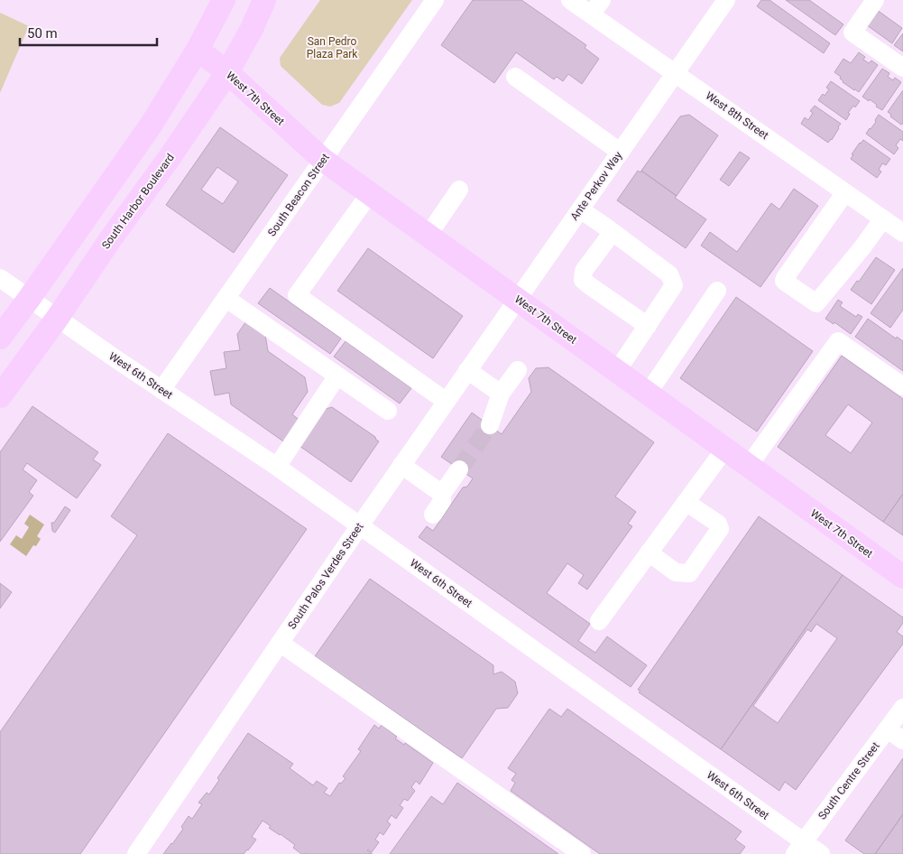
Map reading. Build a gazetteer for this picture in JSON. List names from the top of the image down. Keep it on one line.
{"streets":{"main road":["West 7th Street","South Harbor Boulevard"],"street":["West 8th Street","Ante Perkov Way","South Beacon Street","West 6th Street","South Palos Verdes Street","South Centre Street"]},"crossings":[["West 7th Street","Ante Perkov Way"],["West 7th Street","South Beacon Street"],["West 7th Street","South Harbor Boulevard"],["West 7th Street","South Palos Verdes Street"],["West 8th Street","Ante Perkov Way"],["Ante Perkov Way","South Palos Verdes Street"],["South Beacon Street","West 6th Street"],["South Harbor Boulevard","West 6th Street"],["West 6th Street","South Palos Verdes Street"],["West 6th Street","South Centre Street"]],"parks":["San Pedro Plaza Park"],"scale_bar":"50 m"}
